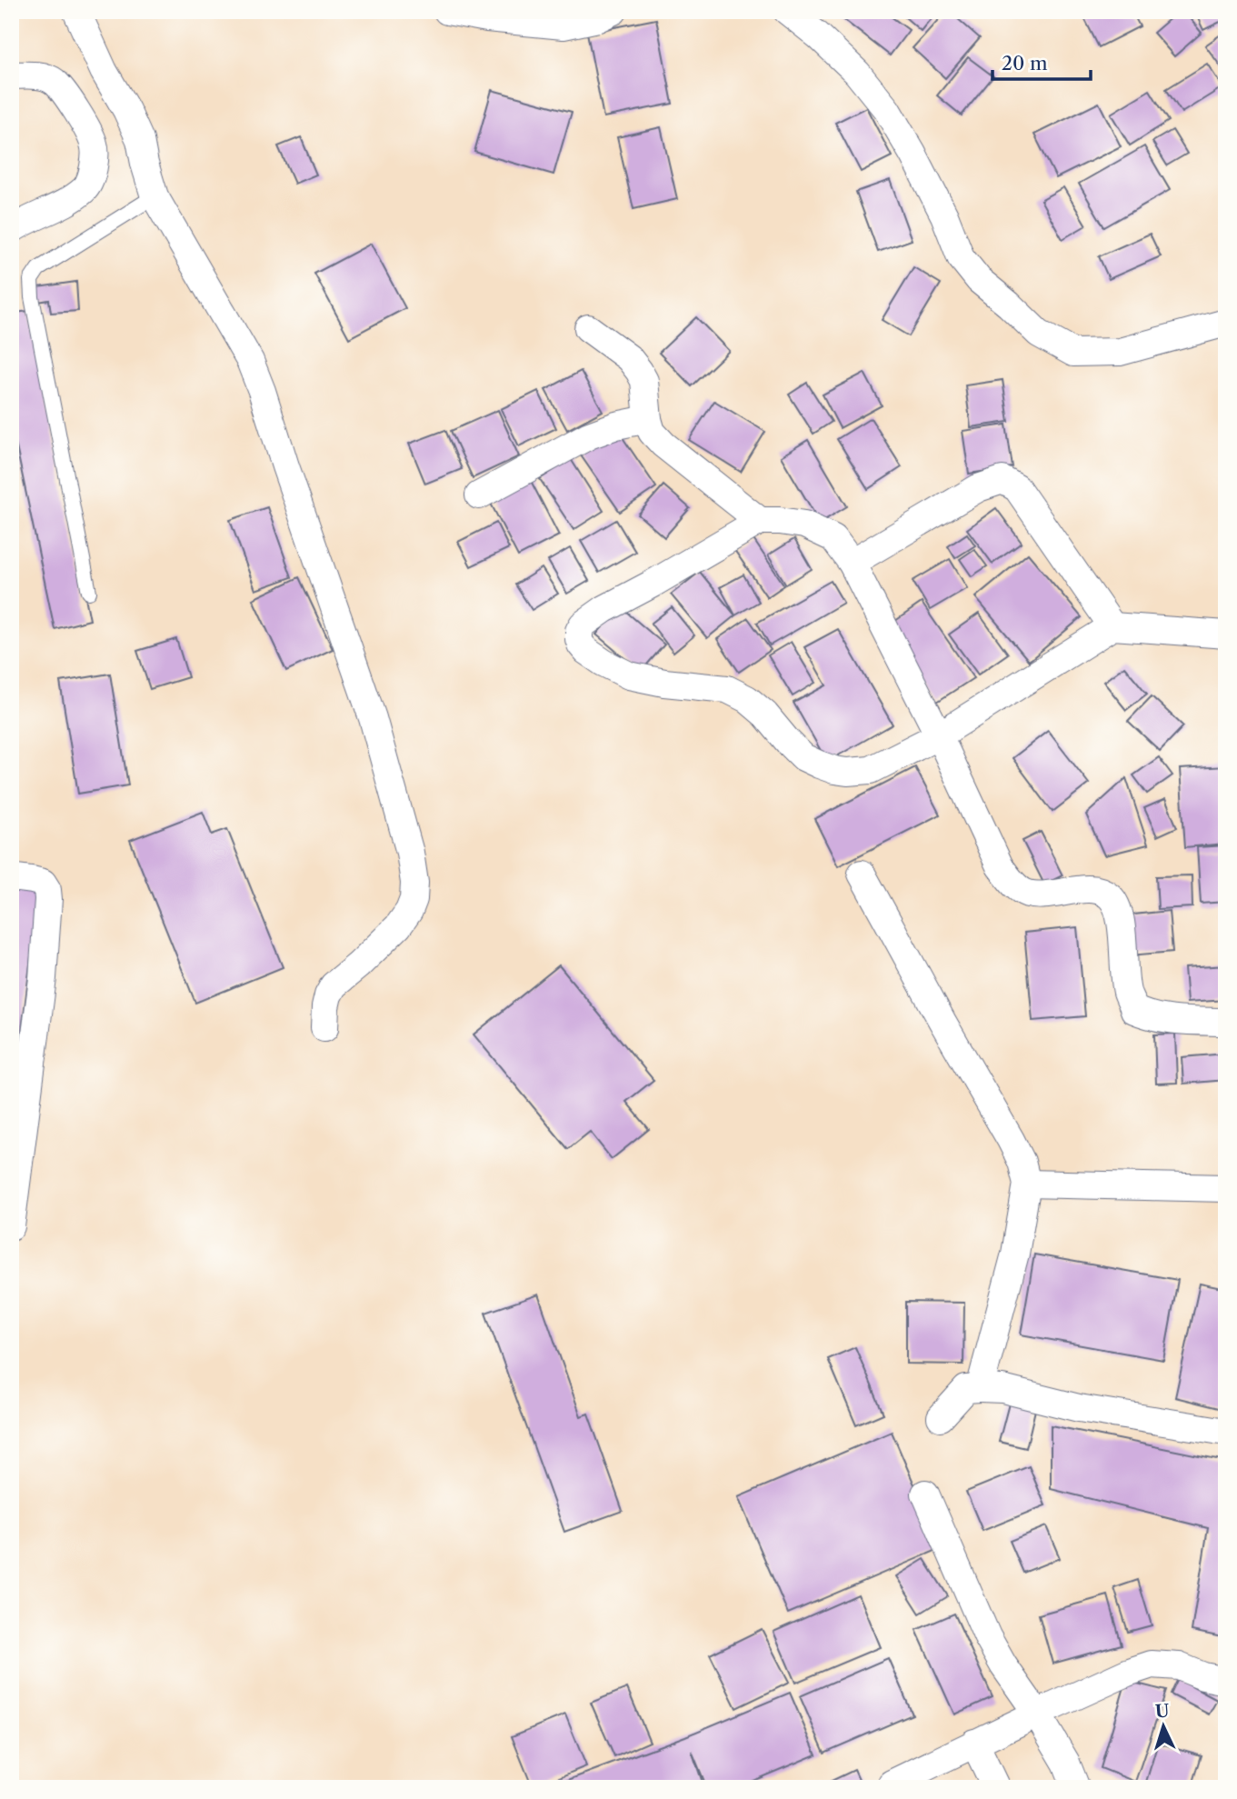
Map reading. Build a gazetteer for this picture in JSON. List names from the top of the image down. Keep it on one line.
{"scale_bar":"20 m","north":"top"}
